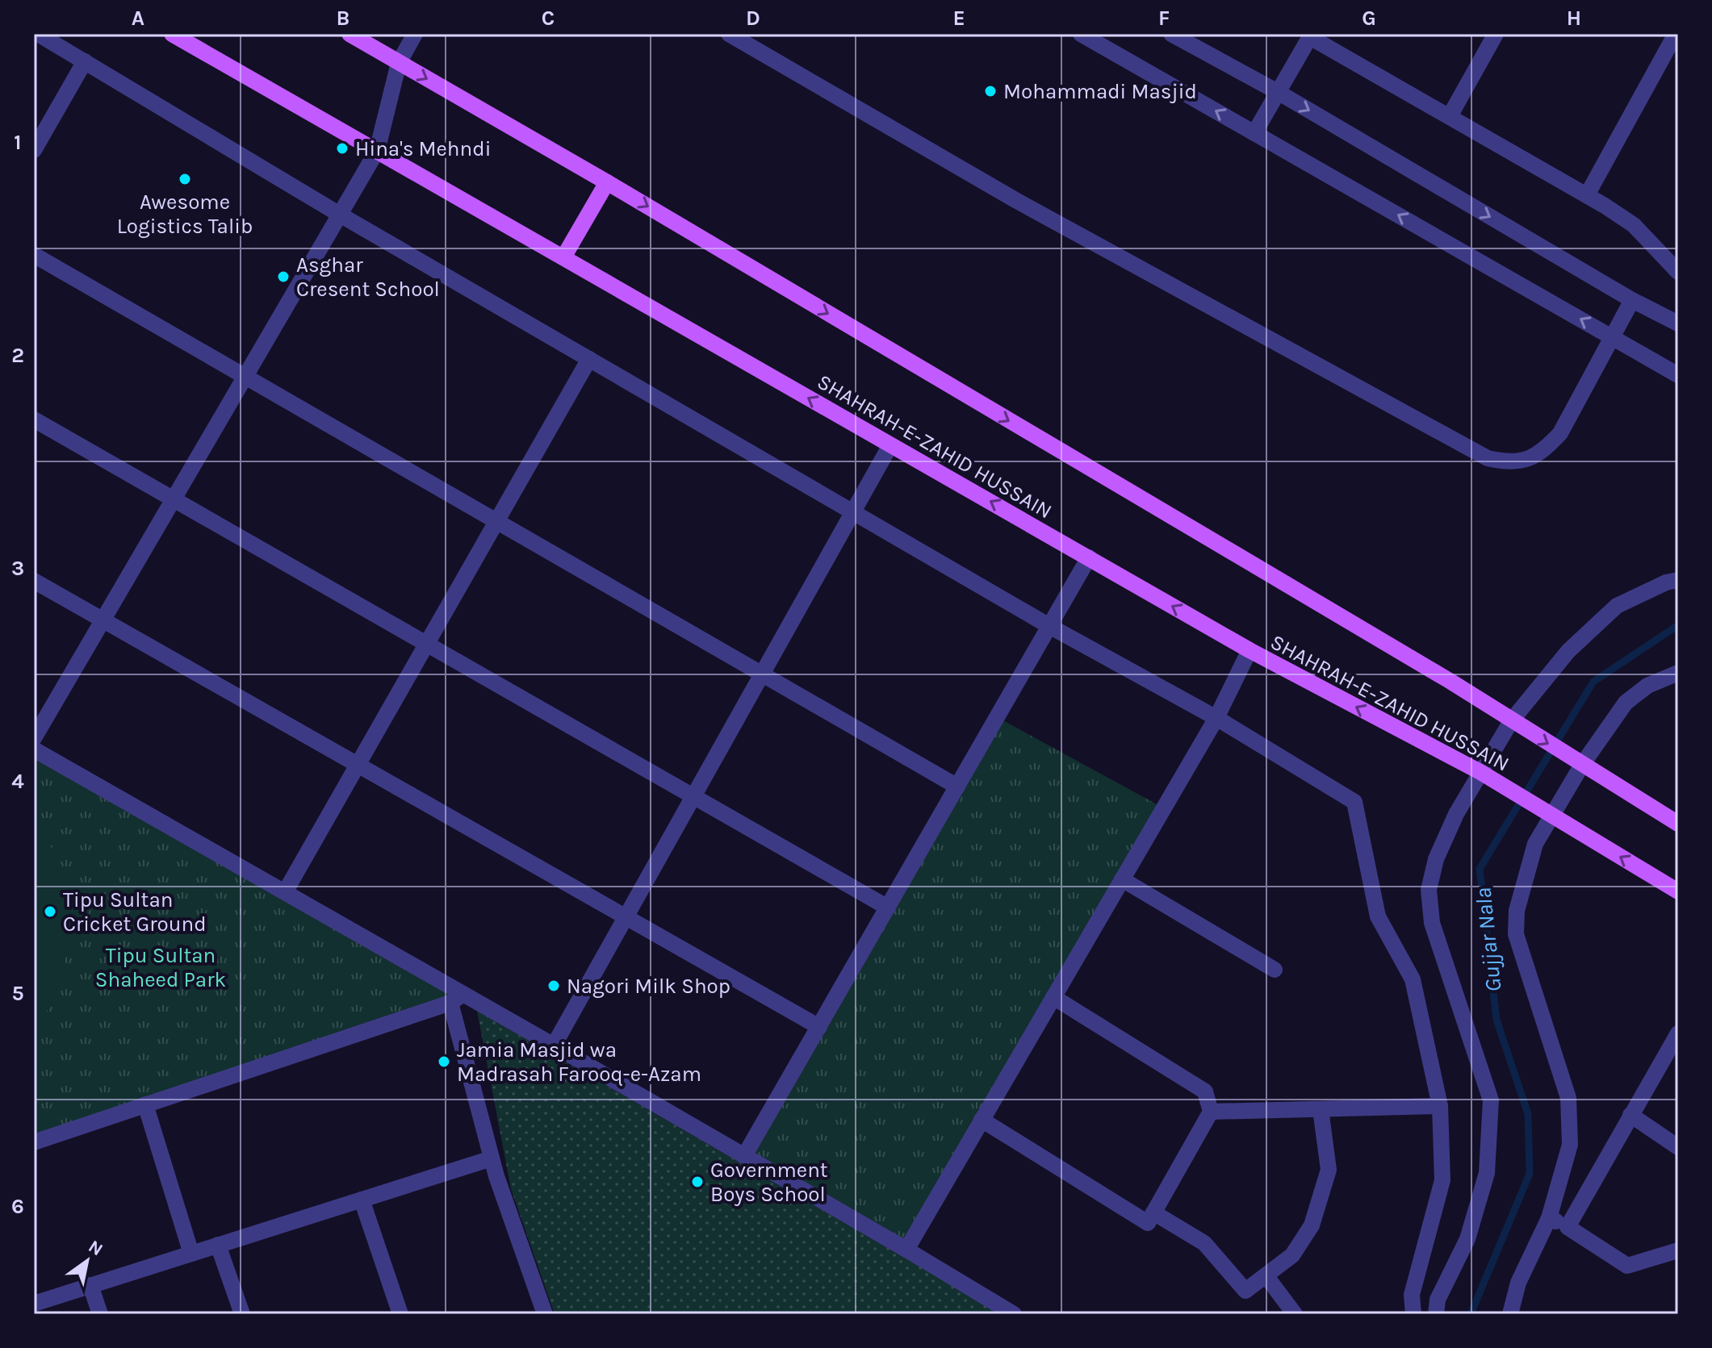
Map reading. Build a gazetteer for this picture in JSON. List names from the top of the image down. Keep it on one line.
{"streets":{"main road":["SHAHRAH-E-ZAHID HUSSAIN"]},"water":["Gujjar Nala"],"parks":["Tipu Sultan Shaheed Park"],"places":["Mohammadi Masjid","Hina's Mehndi","Awesome Logistics Talib","Asghar Cresent School","Tipu Sultan Cricket Ground","Nagori Milk Shop","Jamia Masjid wa Madrasah Farooq-e-Azam","Government Boys School"],"north":"top right","grid":{"columns":["A","B","C","D","E","F","G","H"],"rows":["1","2","3","4","5","6"]}}
